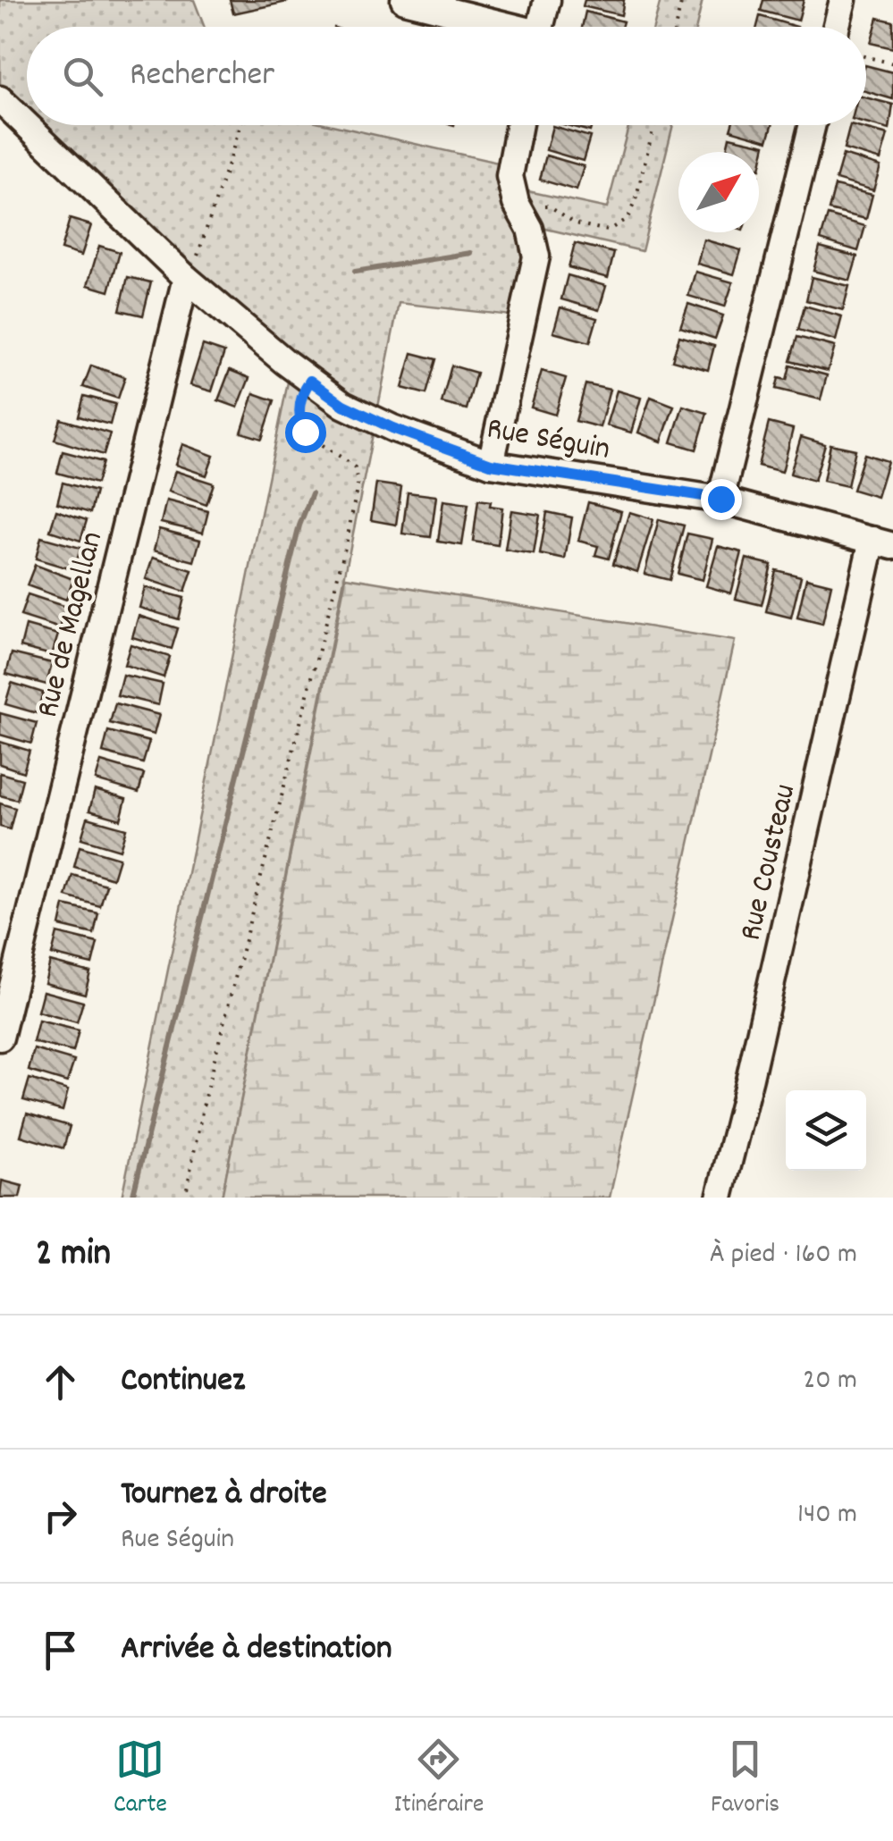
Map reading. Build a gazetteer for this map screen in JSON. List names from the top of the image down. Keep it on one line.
{"streets":{"street":["Rue Séguin","Rue de Magellan","Rue Cousteau"]},"crossings":[["Rue Séguin","Rue de Magellan"],["Rue Séguin","Rue Cousteau"]],"north":"top right","page":{"search":"Rechercher","heading":["2 min","À pied · 160 m"],"list":[["Continuez","20 m"],["Tournez à droite","Rue Séguin","140 m"],"Arrivée à destination"],"nav":["Carte","Itinéraire","Favoris"]}}
